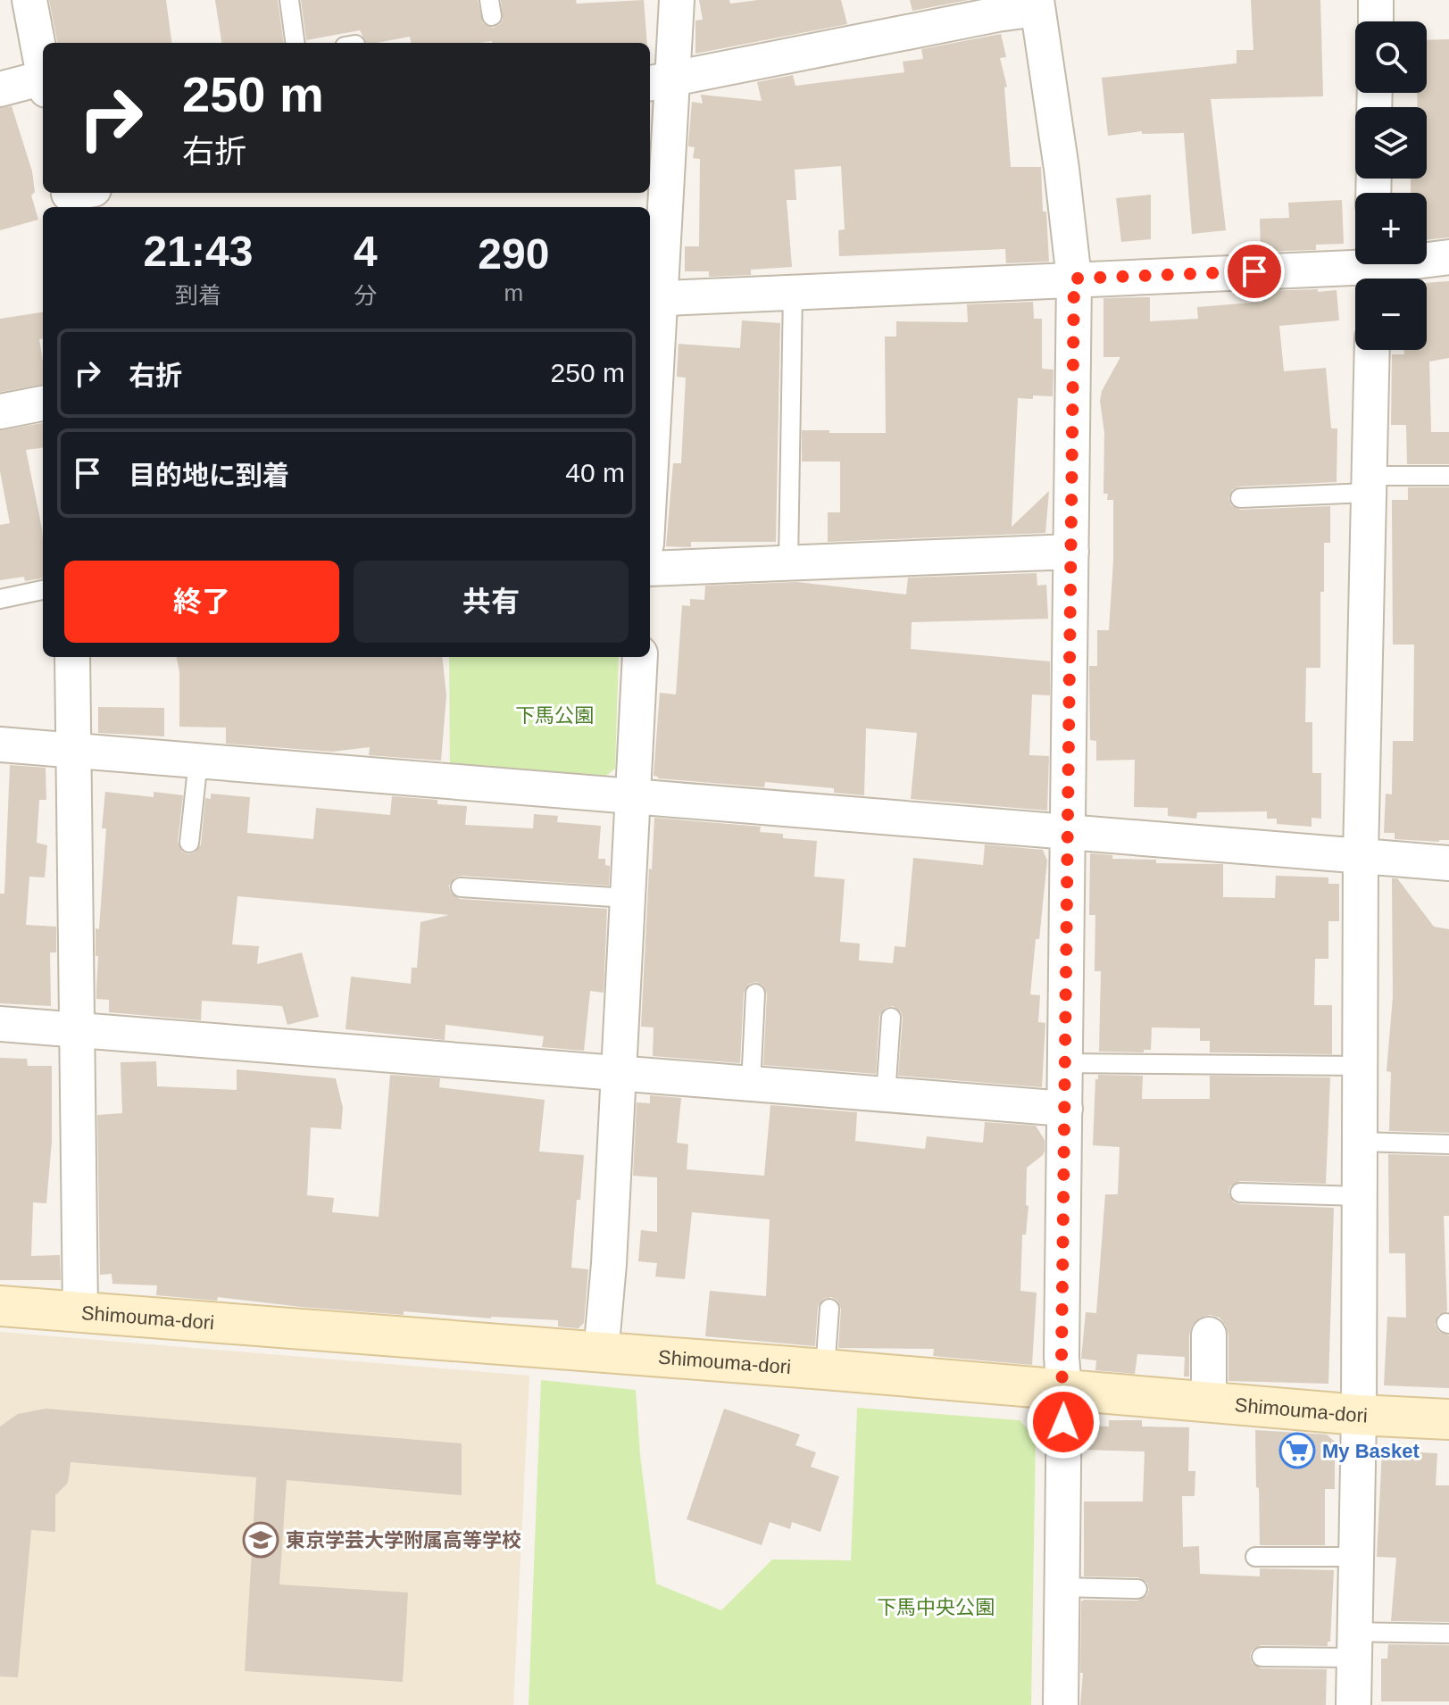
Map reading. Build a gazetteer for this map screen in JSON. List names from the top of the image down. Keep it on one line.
{"streets":{"street":["Shimouma-dori"]},"parks":["下馬公園","下馬中央公園"],"places":{"supermarket":["My Basket"],"school or university":["東京学芸大学附属高等学校"]},"page":{"map_buttons":["+","−"],"turn":["250 m","右折"],"eta":["21:43","到着","4","分","290","m"],"list":[{"name":"右折","value":"250 m"},{"name":"目的地に到着","value":"40 m"}],"buttons":["終了","共有"]}}
